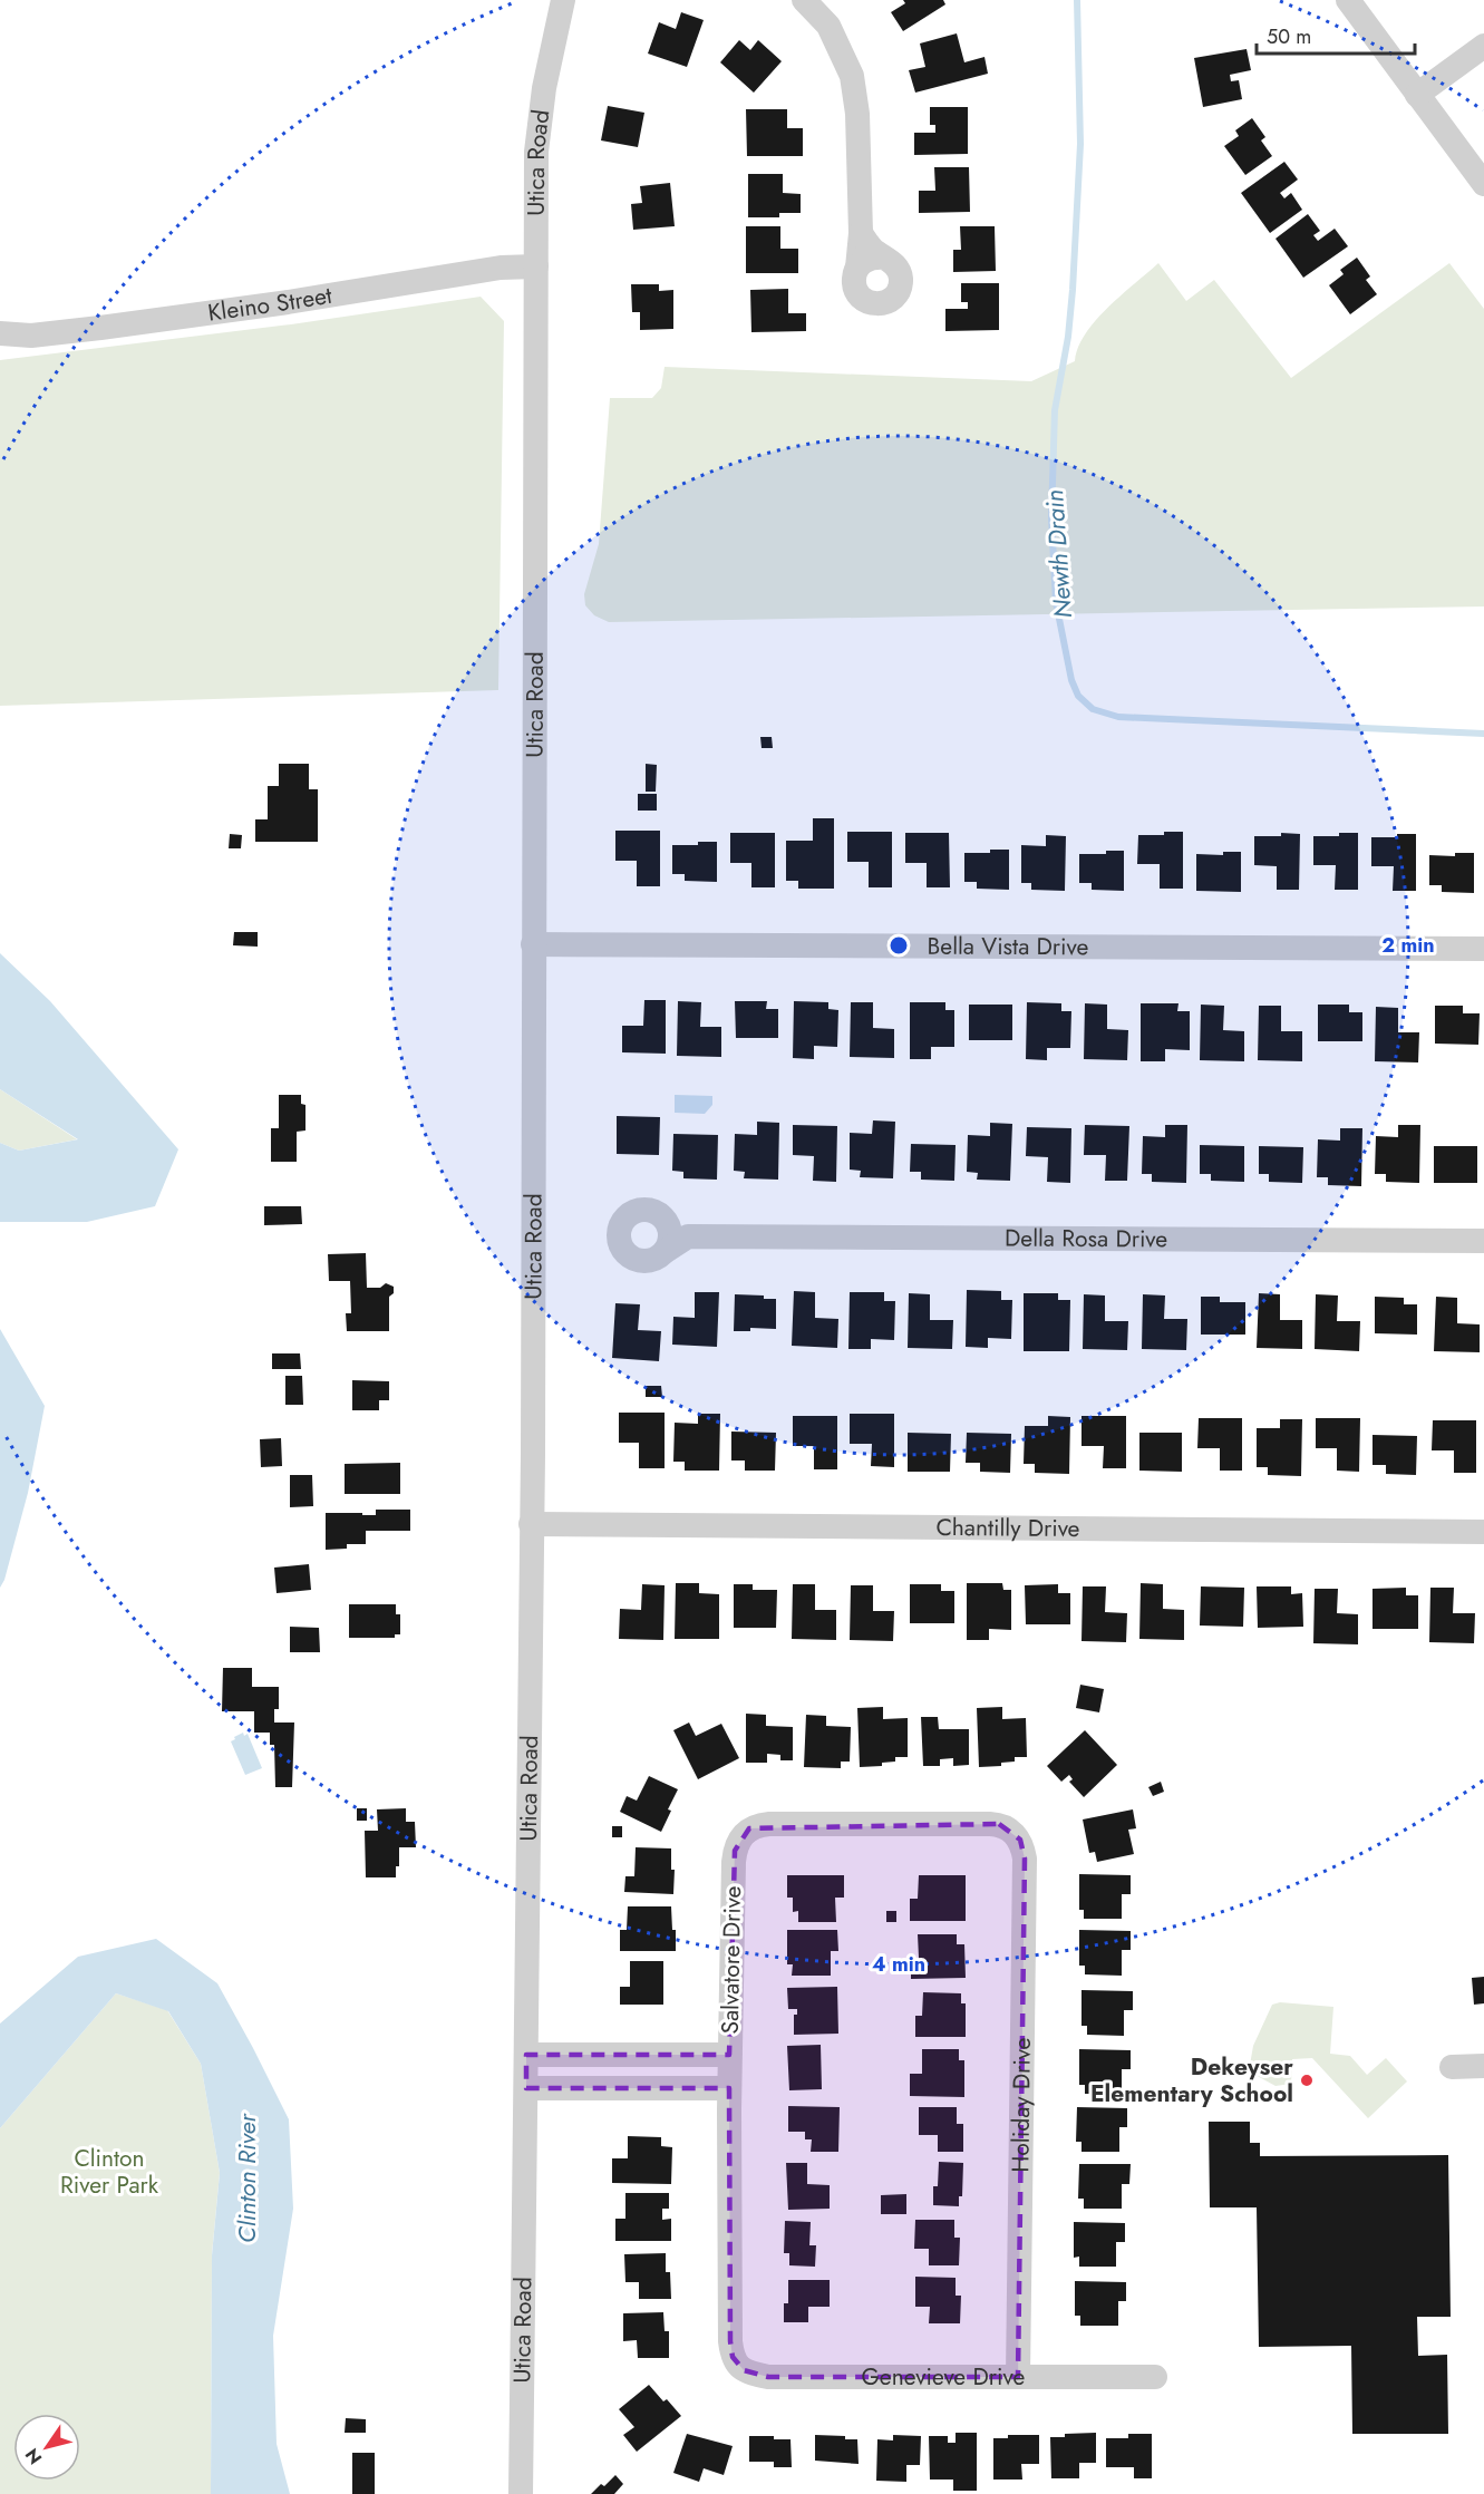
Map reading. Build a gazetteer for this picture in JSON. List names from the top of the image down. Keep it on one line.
{"streets":{"street":["Utica Road","Kleino Street","Bella Vista Drive","Della Rosa Drive","Chantilly Drive","Salvatore Drive","Holiday Drive","Genevieve Drive"]},"crossings":[["Utica Road","Kleino Street"],["Utica Road","Bella Vista Drive"],["Utica Road","Chantilly Drive"],["Salvatore Drive","Holiday Drive"],["Salvatore Drive","Genevieve Drive"],["Holiday Drive","Genevieve Drive"]],"water":["Newth Drain","Clinton River"],"parks":["Clinton River Park"],"places":["Dekeyser Elementary School"],"scale_bar":"50 m","north":"bottom left","rings":["2 min","4 min"]}
